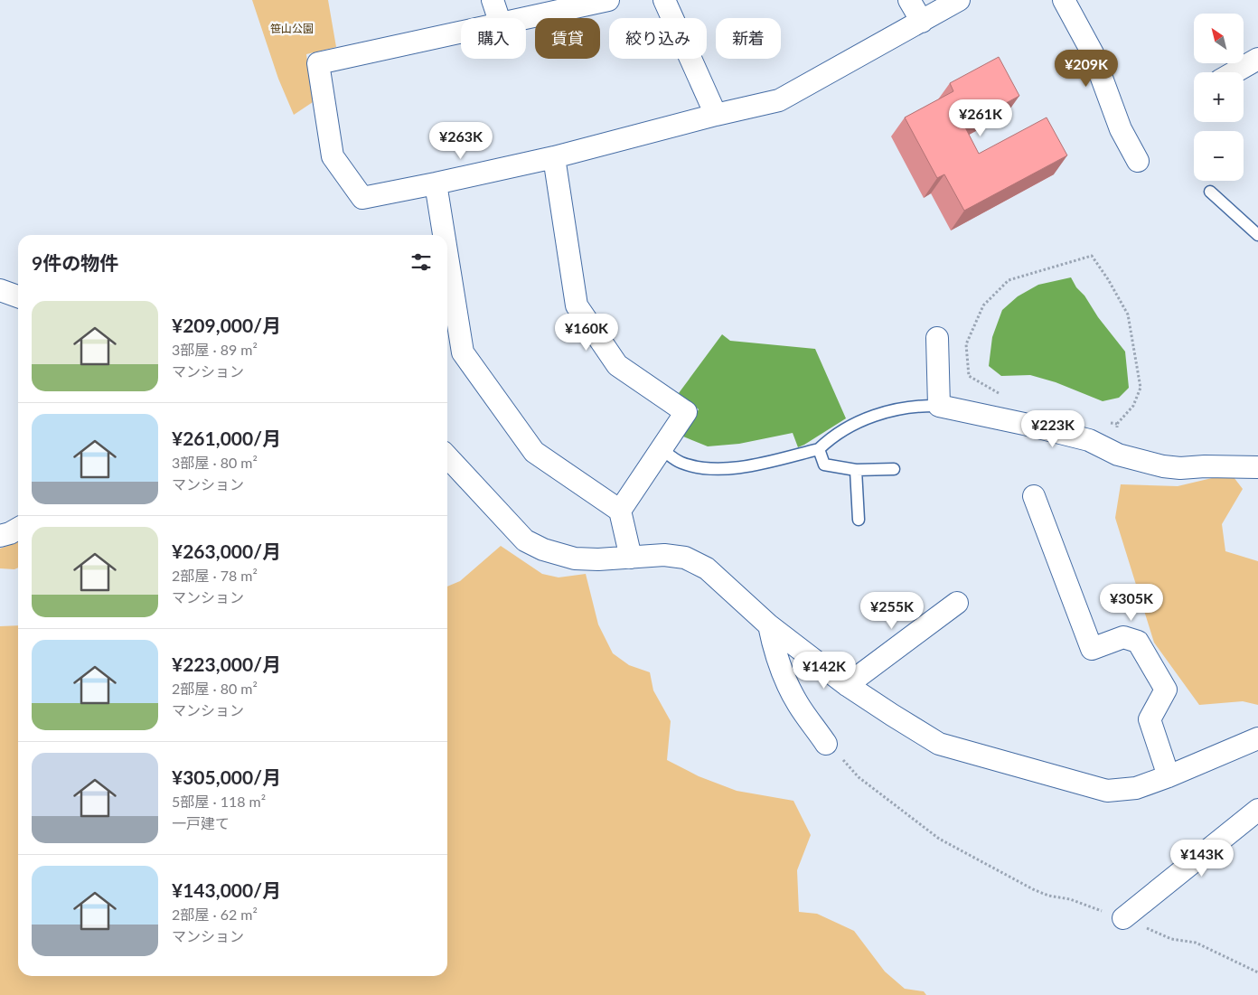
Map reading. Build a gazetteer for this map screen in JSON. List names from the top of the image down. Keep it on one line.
{"parks":["笹山公園"],"north":"top left","page":{"map_buttons":["+","−"],"chip":["購入","賃貸","絞り込み","新着"],"price":["¥209K","¥261K","¥263K","¥160K","¥223K","¥305K","¥255K","¥142K","¥143K"],"heading":"9件の物件","list":[{"name":"¥209,000/月","note":"3部屋 · 89 m² · マンション"},{"name":"¥261,000/月","note":"3部屋 · 80 m² · マンション"},{"name":"¥263,000/月","note":"2部屋 · 78 m² · マンション"},{"name":"¥223,000/月","note":"2部屋 · 80 m² · マンション"},{"name":"¥305,000/月","note":"5部屋 · 118 m² · 一戸建て"},{"name":"¥143,000/月","note":"2部屋 · 62 m² · マンション"}]}}
